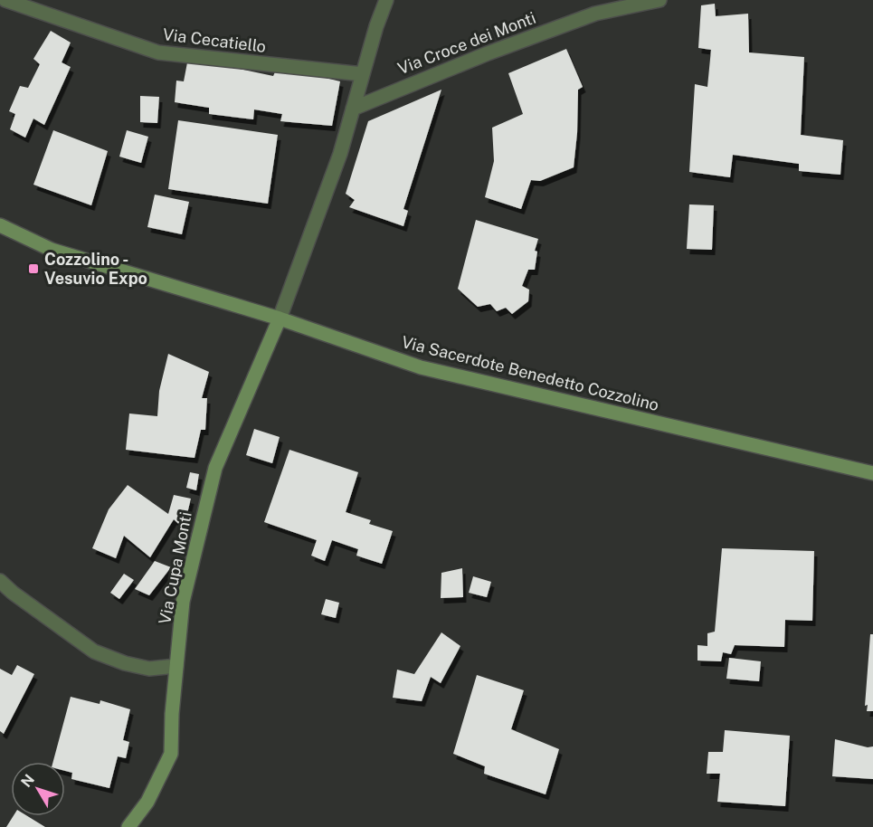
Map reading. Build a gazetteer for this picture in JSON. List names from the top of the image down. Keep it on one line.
{"streets":{"main road":["Via Sacerdote Benedetto Cozzolino","Via Cupa Monti"],"street":["Via Cecatiello","Via Croce dei Monti"]},"crossings":[["Via Sacerdote Benedetto Cozzolino","Via Cupa Monti"]],"places":{"transit":["Cozzolino - Vesuvio Expo"]},"north":"top left"}
